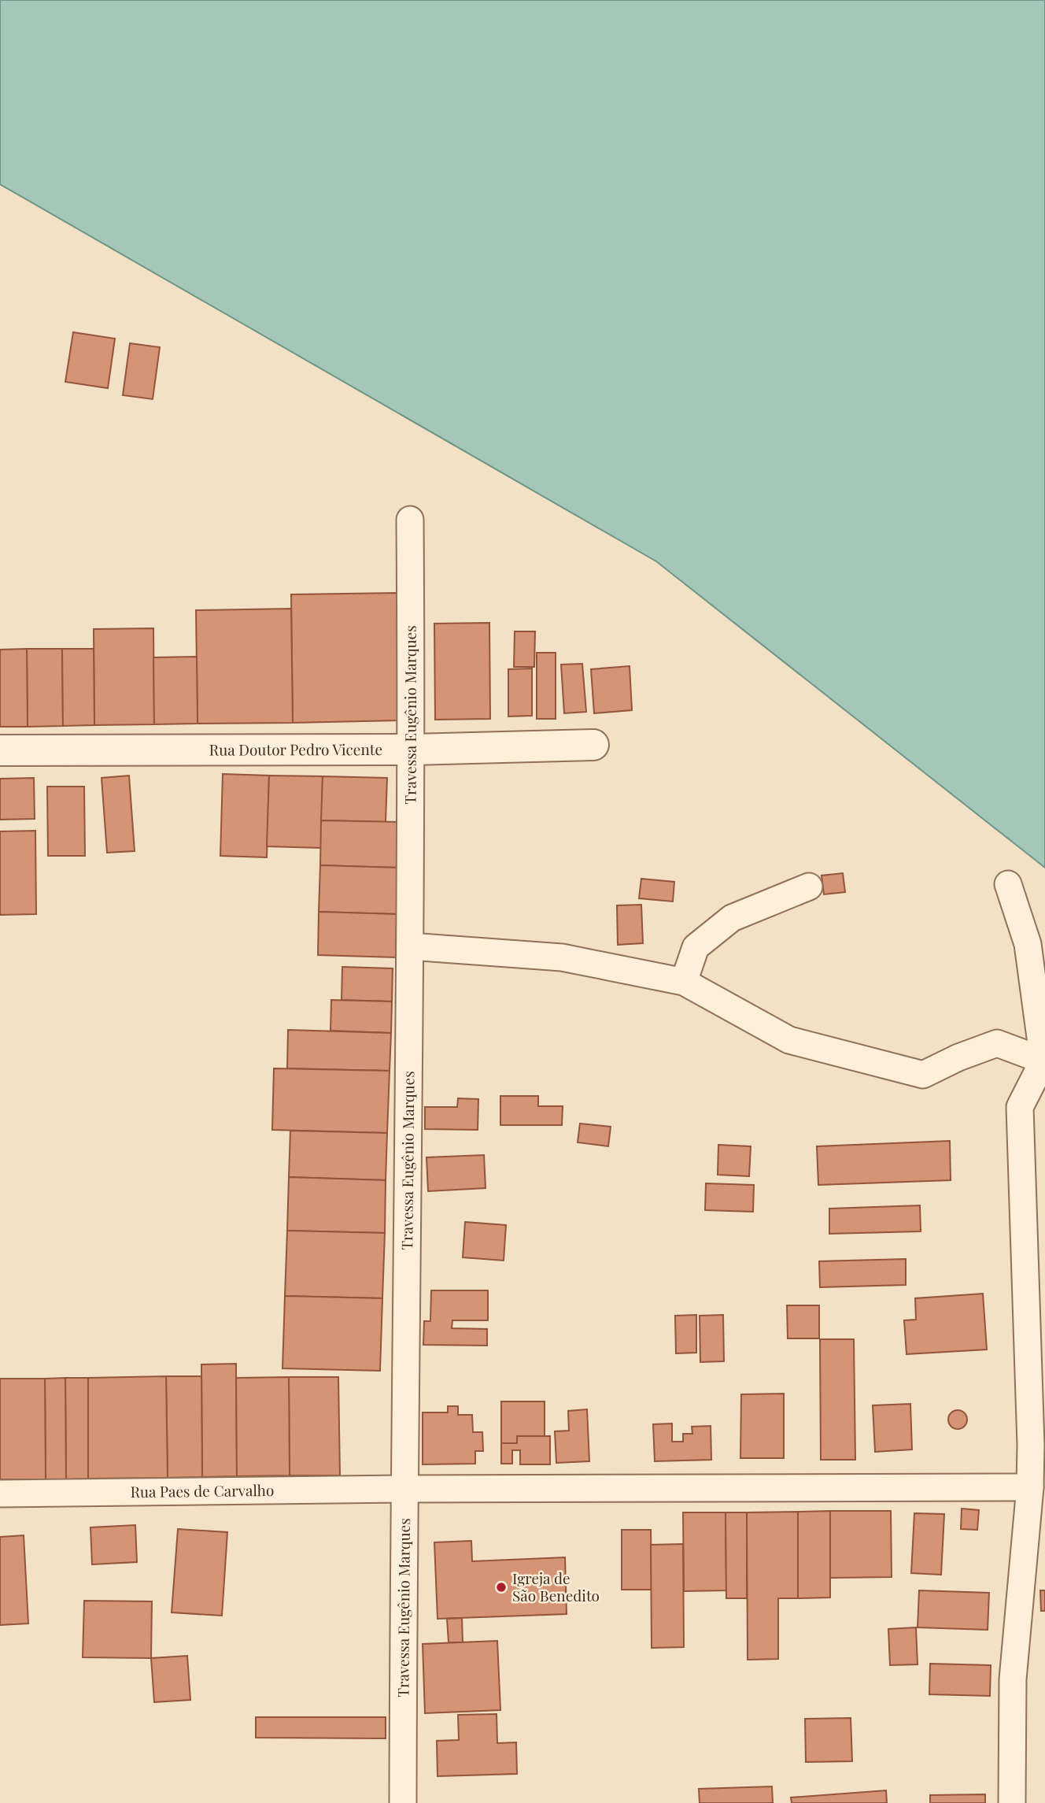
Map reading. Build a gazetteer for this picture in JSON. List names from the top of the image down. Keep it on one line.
{"streets":{"street":["Travessa Eugênio Marques","Rua Doutor Pedro Vicente","Rua Paes de Carvalho"]},"crossings":[["Travessa Eugênio Marques","Rua Doutor Pedro Vicente"],["Travessa Eugênio Marques","Rua Paes de Carvalho"]],"places":["Igreja de São Benedito"]}
